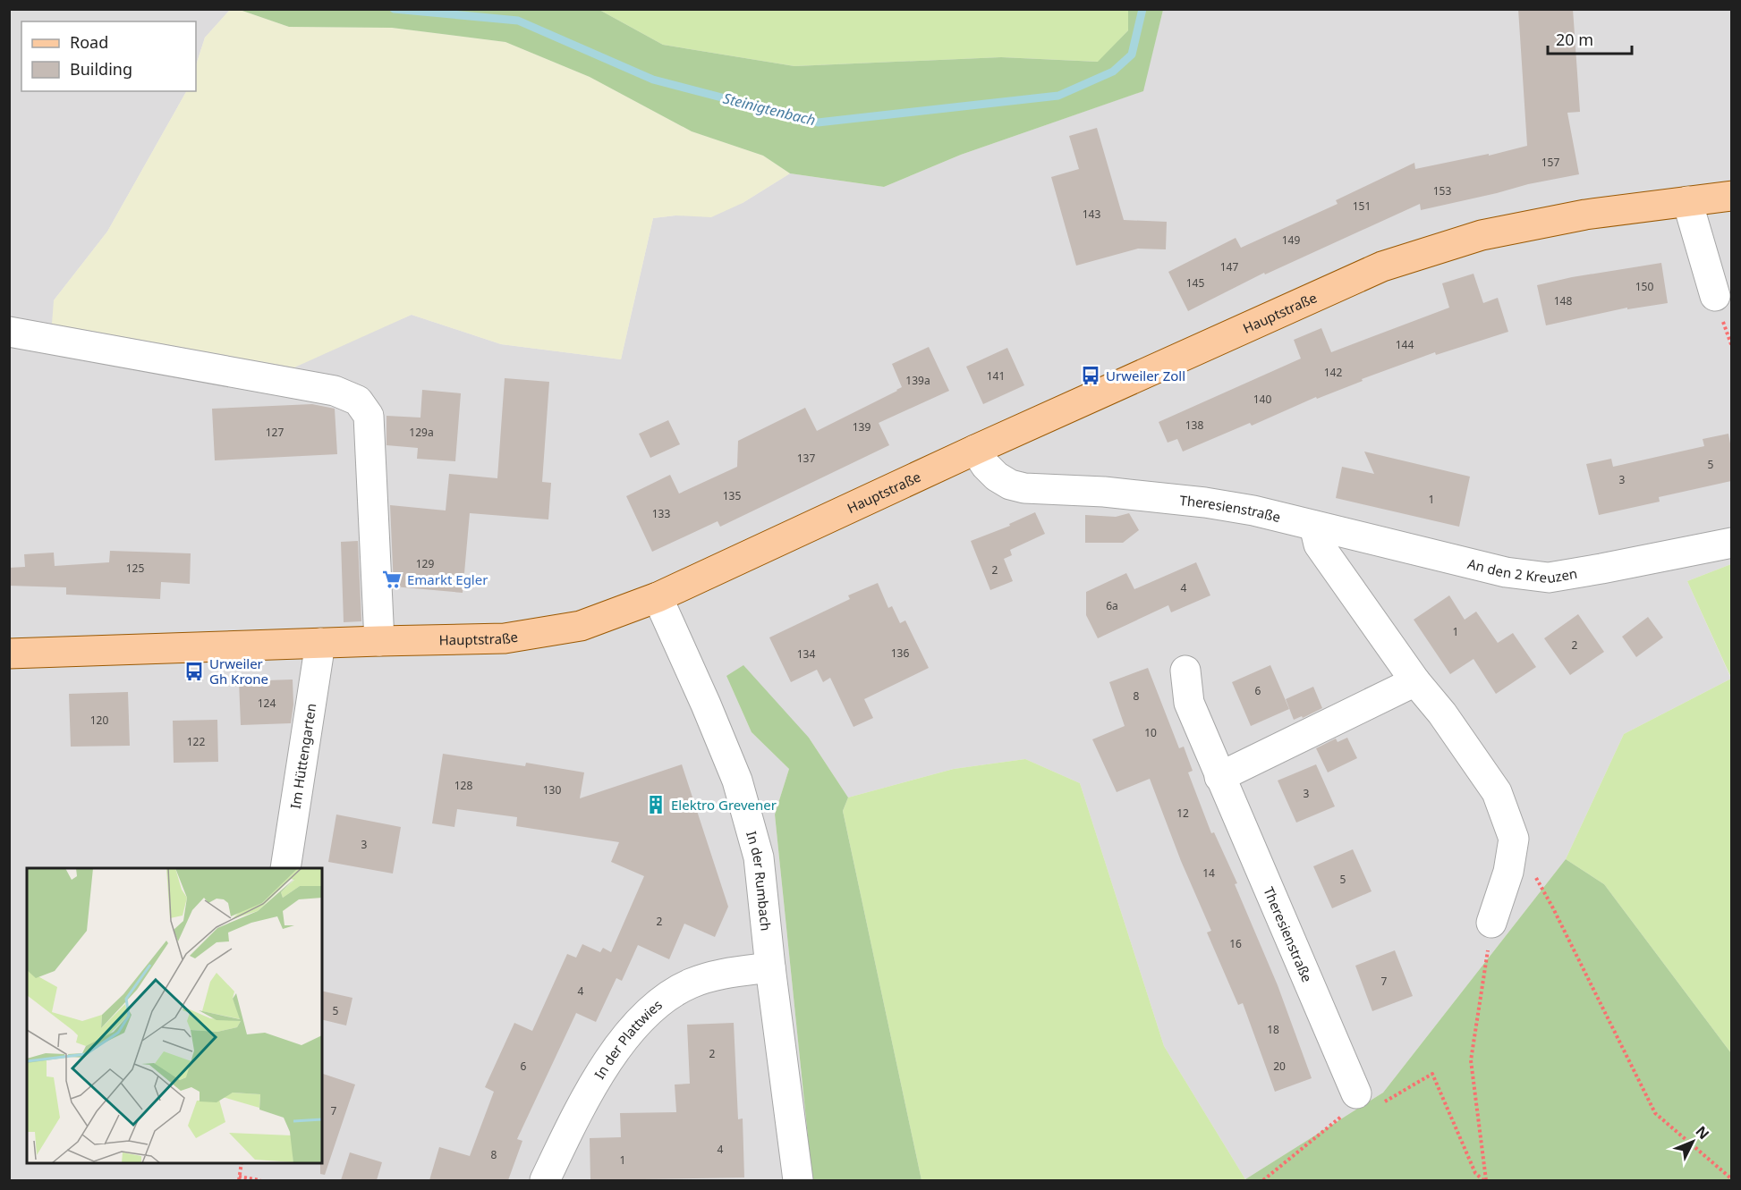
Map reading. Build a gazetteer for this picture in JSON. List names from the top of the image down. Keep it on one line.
{"streets":{"main road":["Hauptstraße"],"street":["Theresienstraße","An den 2 Kreuzen","Im Hüttengarten","In der Rumbach","In der Plattwies"]},"crossings":[["Hauptstraße","Theresienstraße"],["Hauptstraße","Im Hüttengarten"],["Hauptstraße","In der Rumbach"],["Theresienstraße","An den 2 Kreuzen"],["In der Rumbach","In der Plattwies"]],"water":["Steinigtenbach"],"places":{"bus stop":["Urweiler Zoll","Urweiler Gh Krone"],"supermarket":["Emarkt Egler"],"building":["Elektro Grevener"]},"house_numbers":["157","153","151","143","149","147","145","150","148","144","142","141","139a","140","138","139","127","129a","137","5","3","135","1","133","129","125","2","4","6a","1","2","136","134","6","8","124","120","10","122","128","130","3","12","3","14","5","2","16","7","4","5","18","2","6","20","7","4","8","1"],"legend":["Road","Building"],"scale_bar":"20 m","north":"top right"}
